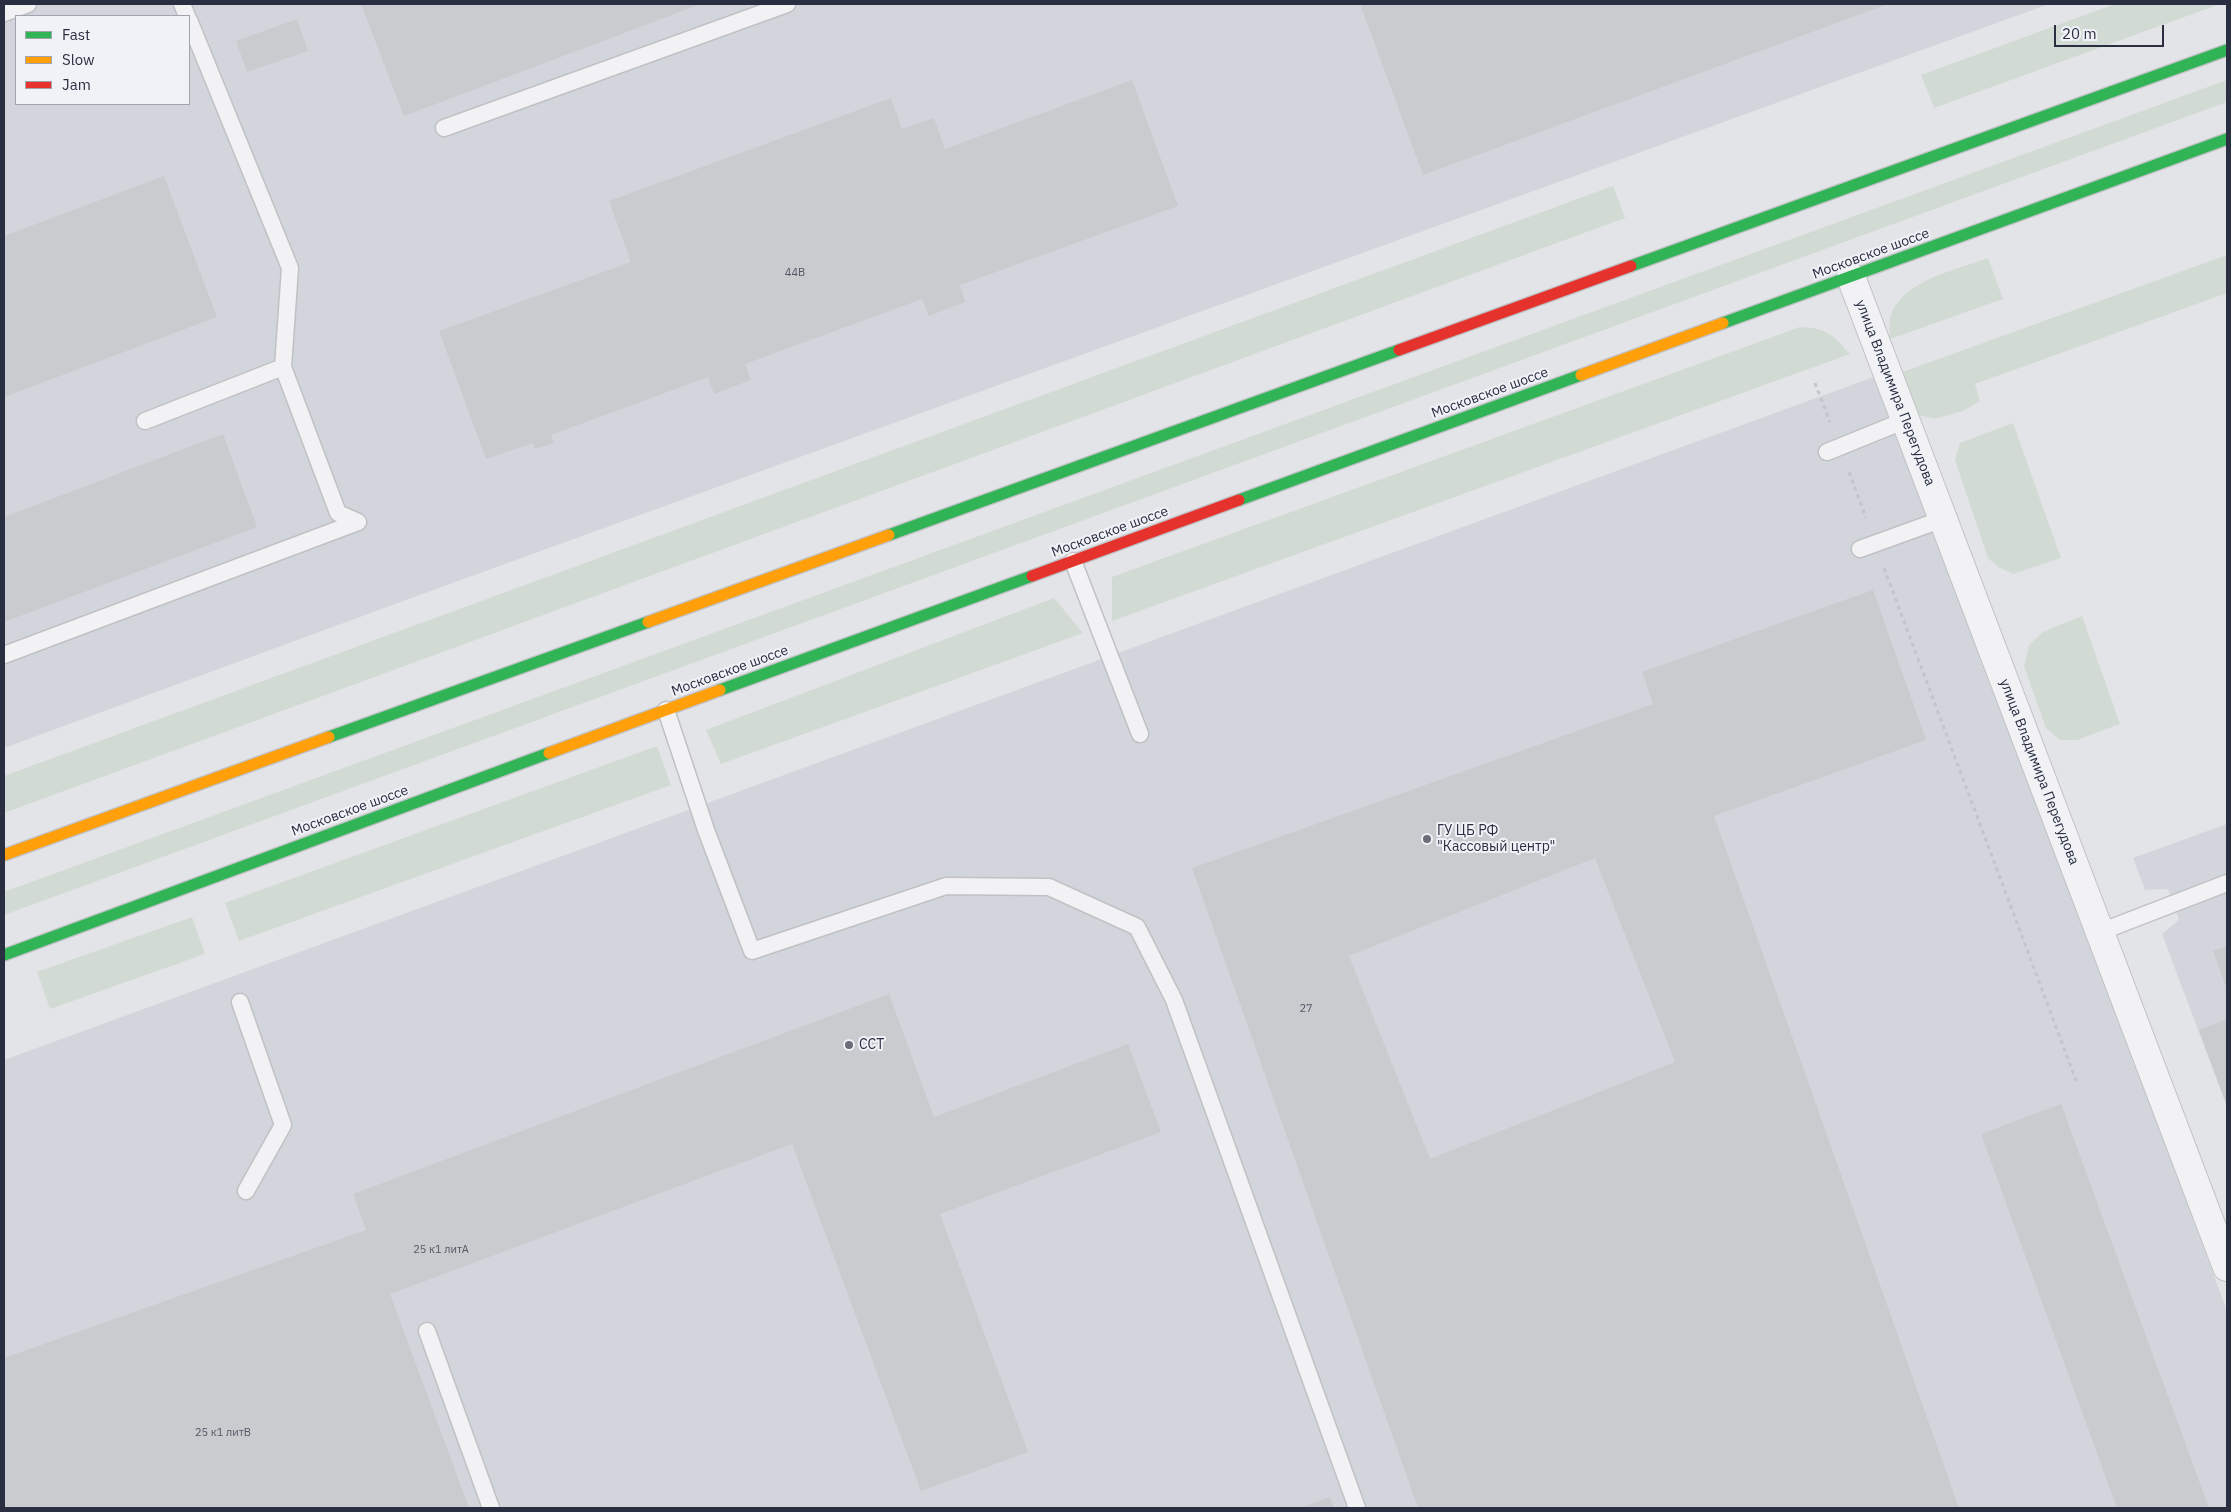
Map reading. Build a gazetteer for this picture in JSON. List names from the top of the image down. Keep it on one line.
{"streets":{"main road":["Московское шоссе"],"street":["улица Владимира Перегудова"]},"crossings":[["Московское шоссе","улица Владимира Перегудова"]],"places":["ГУ ЦБ РФ \"Кассовый центр\"","ССТ"],"house_numbers":["44В","27","25 к1 литА","25 к1 литВ"],"legend":["Fast","Slow","Jam"],"scale_bar":"20 m"}
